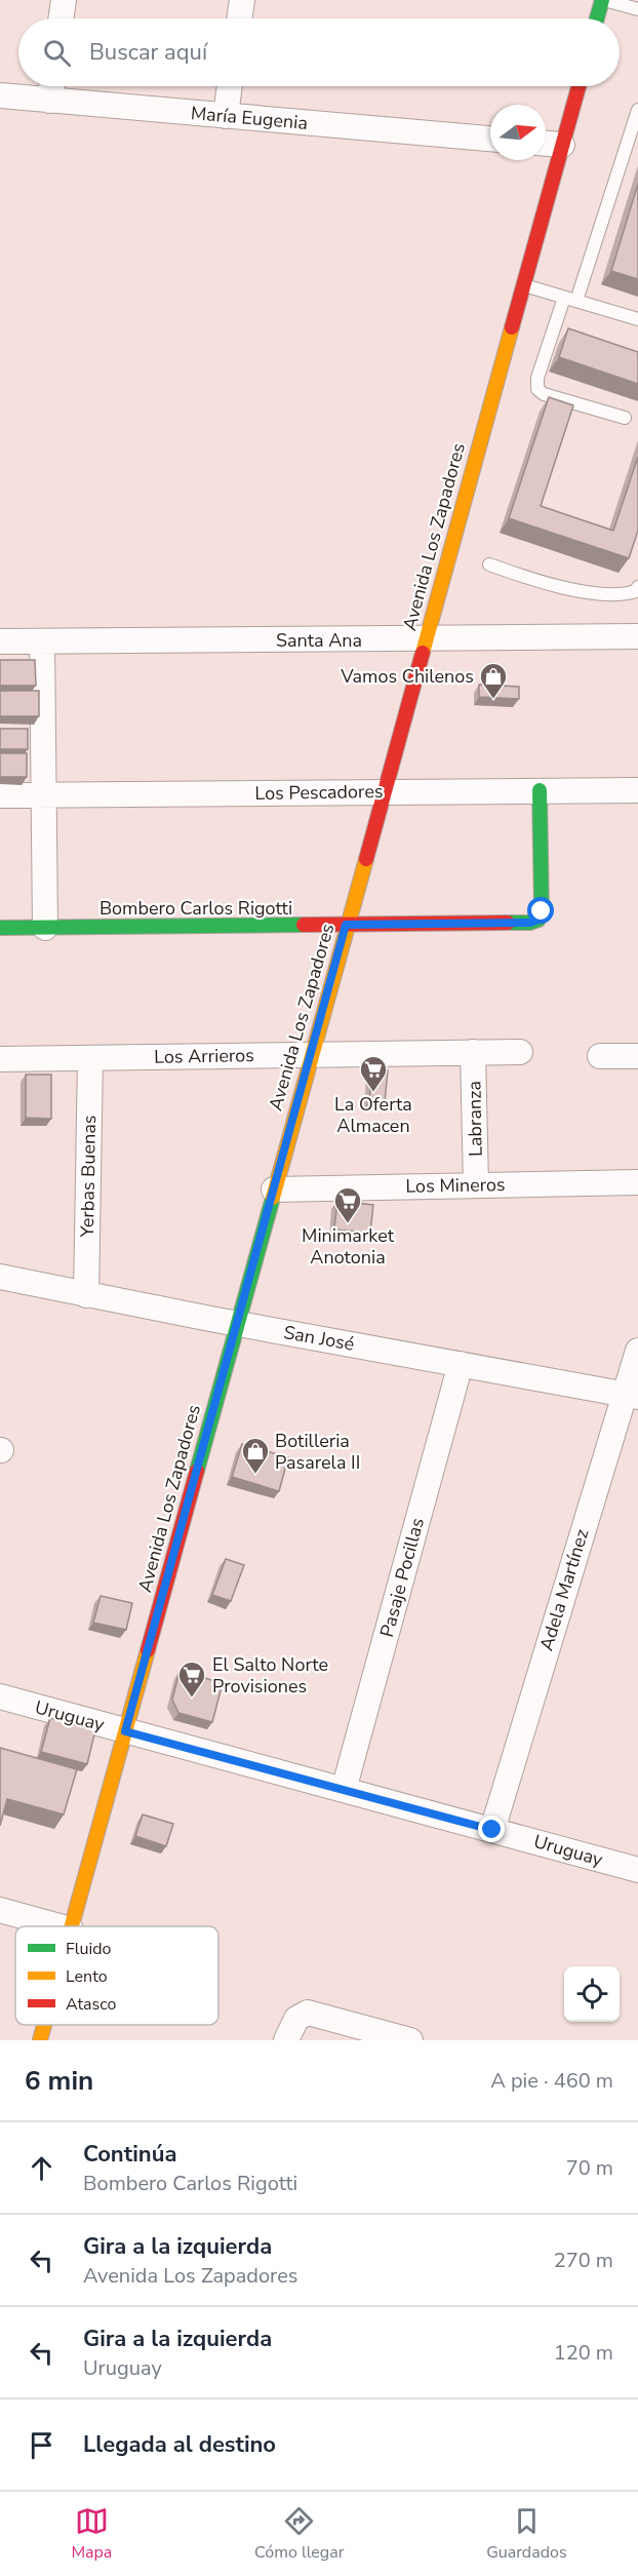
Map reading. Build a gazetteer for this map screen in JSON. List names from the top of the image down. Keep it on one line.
{"streets":{"main road":["Avenida Los Zapadores","Bombero Carlos Rigotti"],"street":["María Eugenia","Santa Ana","Los Pescadores","Los Arrieros","Labranza","Yerbas Buenas","Los Mineros","San José","Pasaje Pocillas","Adela Martínez","Uruguay"]},"crossings":[["Avenida Los Zapadores","Santa Ana"],["Avenida Los Zapadores","Los Pescadores"],["Avenida Los Zapadores","Bombero Carlos Rigotti"],["Avenida Los Zapadores","Los Arrieros"],["Avenida Los Zapadores","Los Mineros"],["Avenida Los Zapadores","San José"],["Avenida Los Zapadores","Uruguay"],["Los Pescadores","Bombero Carlos Rigotti"],["Los Arrieros","Labranza"],["Los Arrieros","Yerbas Buenas"],["Labranza","Los Mineros"],["Yerbas Buenas","San José"],["San José","Pasaje Pocillas"],["San José","Adela Martínez"],["Pasaje Pocillas","Uruguay"],["Adela Martínez","Uruguay"]],"places":{"shop":["Vamos Chilenos","Botilleria Pasarela II"],"supermarket":["La Oferta Almacen","Minimarket Anotonia","El Salto Norte Provisiones"]},"legend":["Fluido","Lento","Atasco"],"north":"right","page":{"search":"Buscar aquí","heading":["6 min","A pie · 460 m"],"list":[["Continúa","Bombero Carlos Rigotti","70 m"],["Gira a la izquierda","Avenida Los Zapadores","270 m"],["Gira a la izquierda","Uruguay","120 m"],"Llegada al destino"],"nav":["Mapa","Cómo llegar","Guardados"]}}
